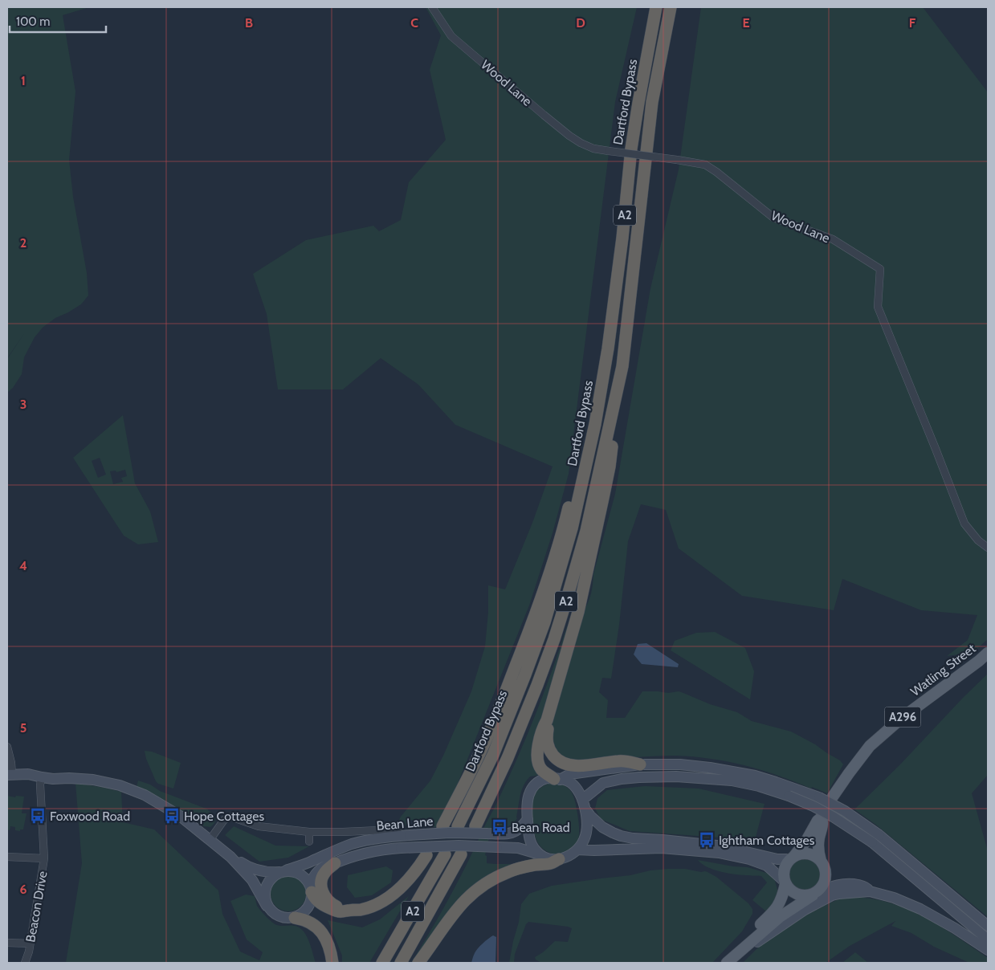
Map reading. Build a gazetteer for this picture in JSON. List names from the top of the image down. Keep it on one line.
{"streets":{"highway":["Dartford Bypass","A2"],"main road":["Watling Street","A296","Bean Lane"],"street":["Wood Lane","Beacon Drive"]},"crossings":[["Dartford Bypass","A2"],["A2","Bean Lane"],["Bean Lane","Beacon Drive"]],"places":{"bus stop":["Foxwood Road","Hope Cottages","Bean Road","Ightham Cottages"]},"scale_bar":"100 m","grid":{"columns":["B","C","D","E","F"],"rows":["1","2","3","4","5","6"]}}
